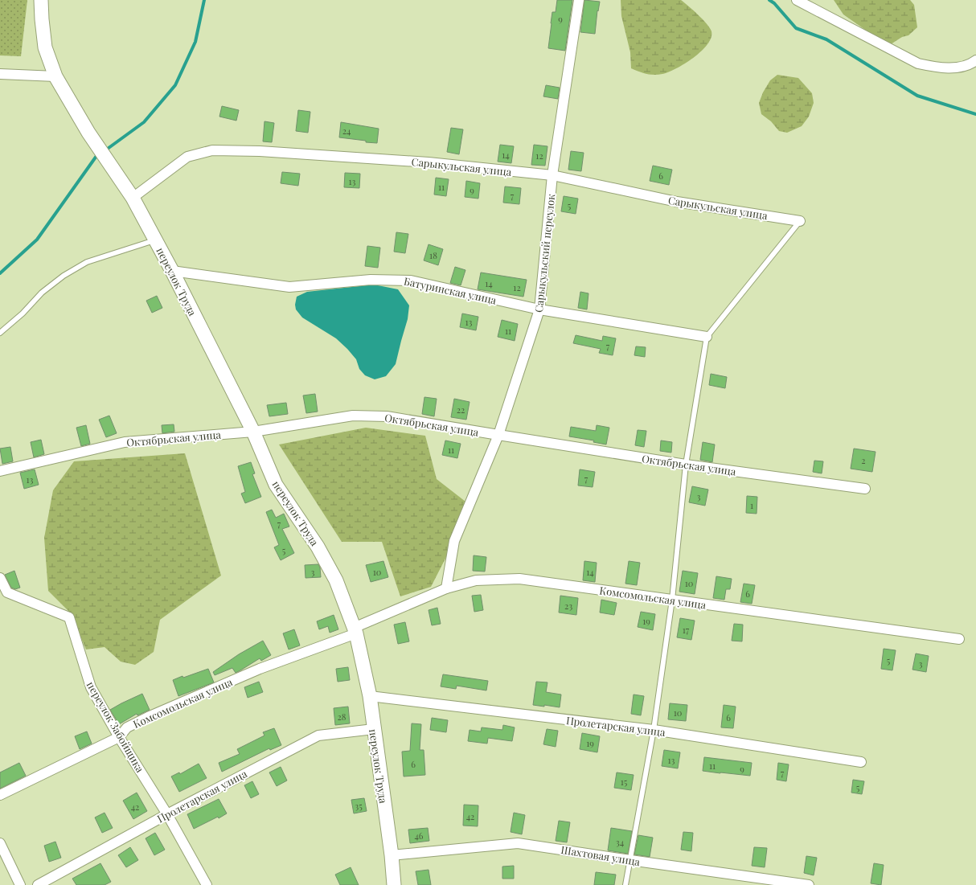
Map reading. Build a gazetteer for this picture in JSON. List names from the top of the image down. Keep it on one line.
{"streets":{"street":["Сарыкульская улица","Сарыкульский переулок","переулок Труда","Батуринская улица","Октябрьская улица","Комсомольская улица","Пролетарская улица","переулок Забойщика","Шахтовая улица"]},"crossings":[["Сарыкульская улица","Сарыкульский переулок"],["Сарыкульская улица","переулок Труда"],["Сарыкульский переулок","Батуринская улица"],["Сарыкульский переулок","Октябрьская улица"],["Сарыкульский переулок","Комсомольская улица"],["переулок Труда","Батуринская улица"],["переулок Труда","Октябрьская улица"],["переулок Труда","Комсомольская улица"],["переулок Труда","Пролетарская улица"],["переулок Труда","Шахтовая улица"],["Комсомольская улица","переулок Забойщика"],["Пролетарская улица","переулок Забойщика"]],"house_numbers":["9","24","14","12","6","13","11","9","7","5","18","14","12","13","11","7","22","11","2","7","13","3","1","7","5","3","10","14","10","6","23","19","17","5","3","10","28","6","19","13","6","11","9","7","15","5","35","42","42","46","34"]}
